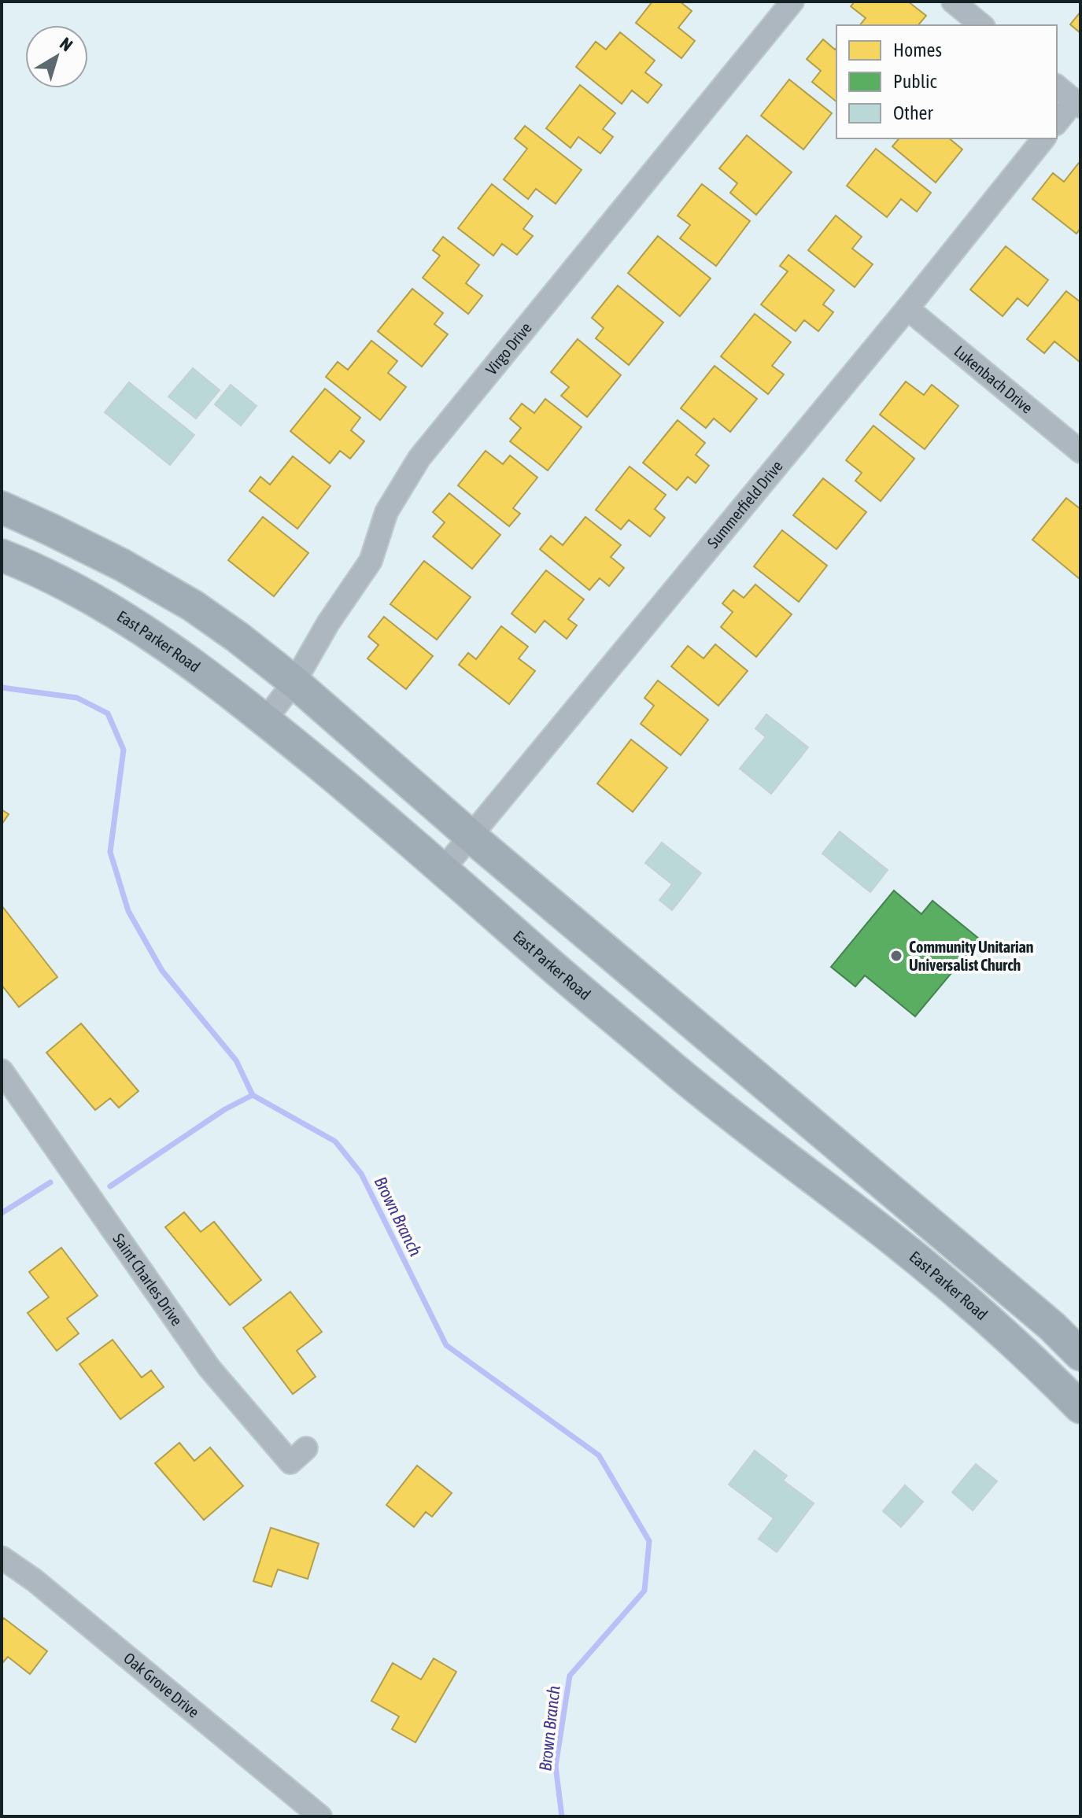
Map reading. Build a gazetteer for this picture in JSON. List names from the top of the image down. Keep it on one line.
{"streets":{"main road":["East Parker Road"],"street":["Virgo Drive","Lukenbach Drive","Summerfield Drive","Saint Charles Drive","Oak Grove Drive"]},"crossings":[["Virgo Drive","East Parker Road"],["Lukenbach Drive","Summerfield Drive"],["Summerfield Drive","East Parker Road"]],"water":["Brown Branch"],"places":["Community Unitarian Universalist Church"],"legend":["Homes","Public","Other"],"north":"top right"}
